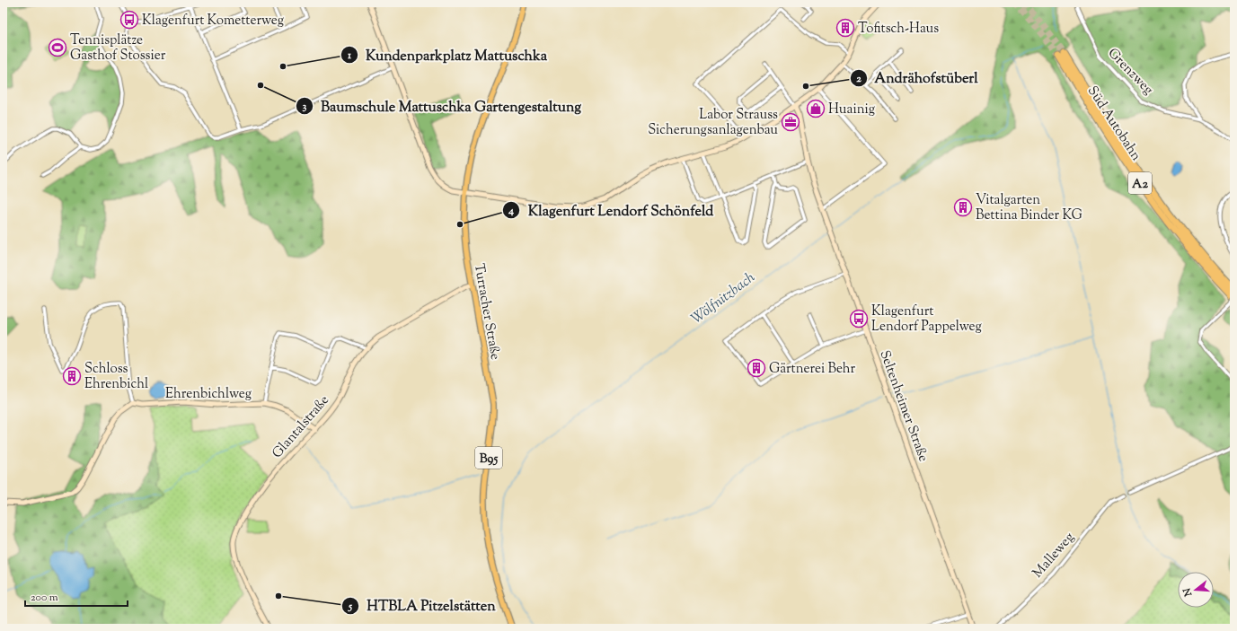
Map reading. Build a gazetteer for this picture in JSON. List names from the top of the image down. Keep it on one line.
{"streets":{"highway":["Süd Autobahn","A2"],"main road":["Turracher Straße","Ehrenbichlweg","Seltenheimer Straße","Glantalstraße","B95"],"street":["Grenzweg","Malleweg"]},"crossings":[["Turracher Straße","Glantalstraße"],["Ehrenbichlweg","Glantalstraße"]],"water":["Wölfnitzbach"],"places":{"bus stop":["Klagenfurt Kometterweg","Klagenfurt Lendorf Pappelweg"],"building":["Tofitsch-Haus","Vitalgarten Bettina Binder KG","Gärtnerei Behr","Schloss Ehrenbichl"],"sports":["Tennisplätze Gasthof Stossier"],"other":["Kundenparkplatz Mattuschka","Baumschule Mattuschka Gartengestaltung","Andrähofstüberl","Klagenfurt Lendorf Schönfeld","HTBLA Pitzelstätten"],"shop":["Huainig"],"office":["Labor Strauss Sicherungsanlagenbau"]},"scale_bar":"200 m","north":"left"}
